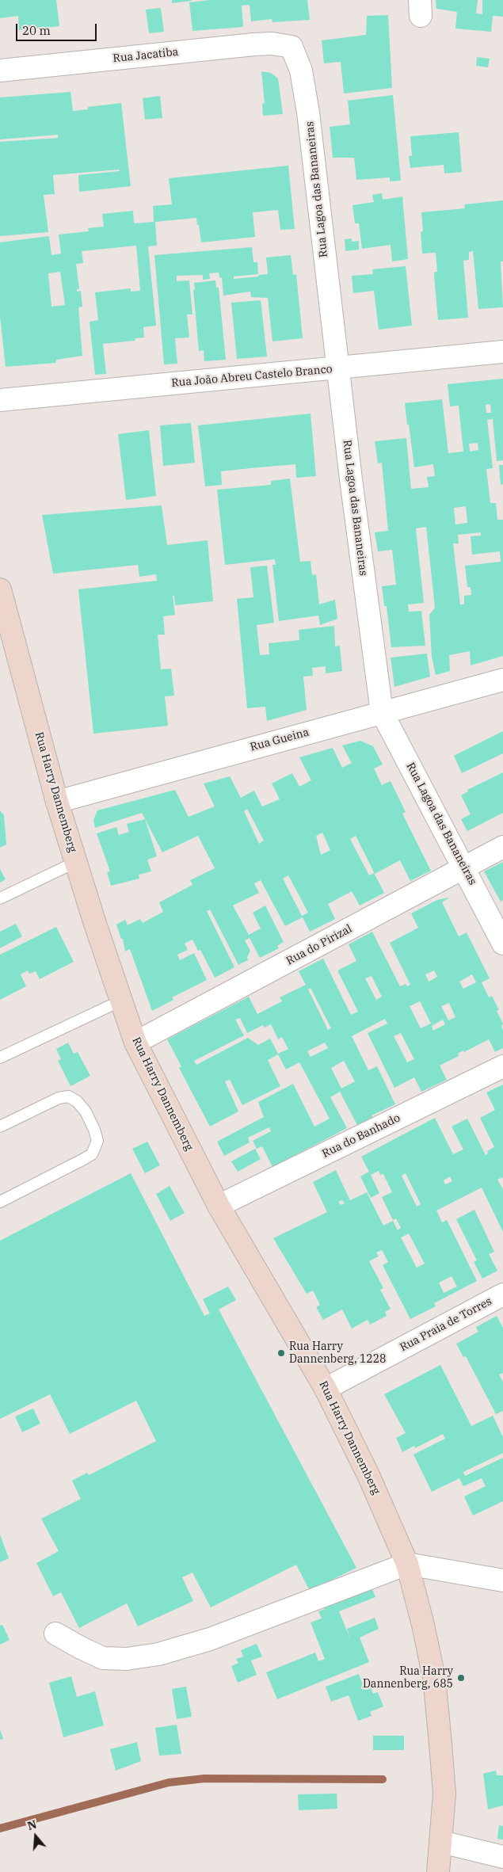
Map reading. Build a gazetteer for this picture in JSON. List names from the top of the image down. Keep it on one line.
{"streets":{"main road":["Rua Harry Dannemberg"],"street":["Rua Jacatiba","Rua Lagoa das Bananeiras","Rua João Abreu Castelo Branco","Rua Gueina","Rua do Pirizal","Rua do Banhado","Rua Praia de Torres"]},"crossings":[["Rua Jacatiba","Rua Lagoa das Bananeiras"],["Rua Lagoa das Bananeiras","Rua João Abreu Castelo Branco"],["Rua Lagoa das Bananeiras","Rua Gueina"],["Rua Lagoa das Bananeiras","Rua do Pirizal"],["Rua Gueina","Rua Harry Dannemberg"],["Rua Harry Dannemberg","Rua do Pirizal"],["Rua Harry Dannemberg","Rua do Banhado"],["Rua Harry Dannemberg","Rua Praia de Torres"]],"places":["Rua Harry Dannenberg, 1228","Rua Harry Dannenberg, 685"],"scale_bar":"20 m","north":"top"}
